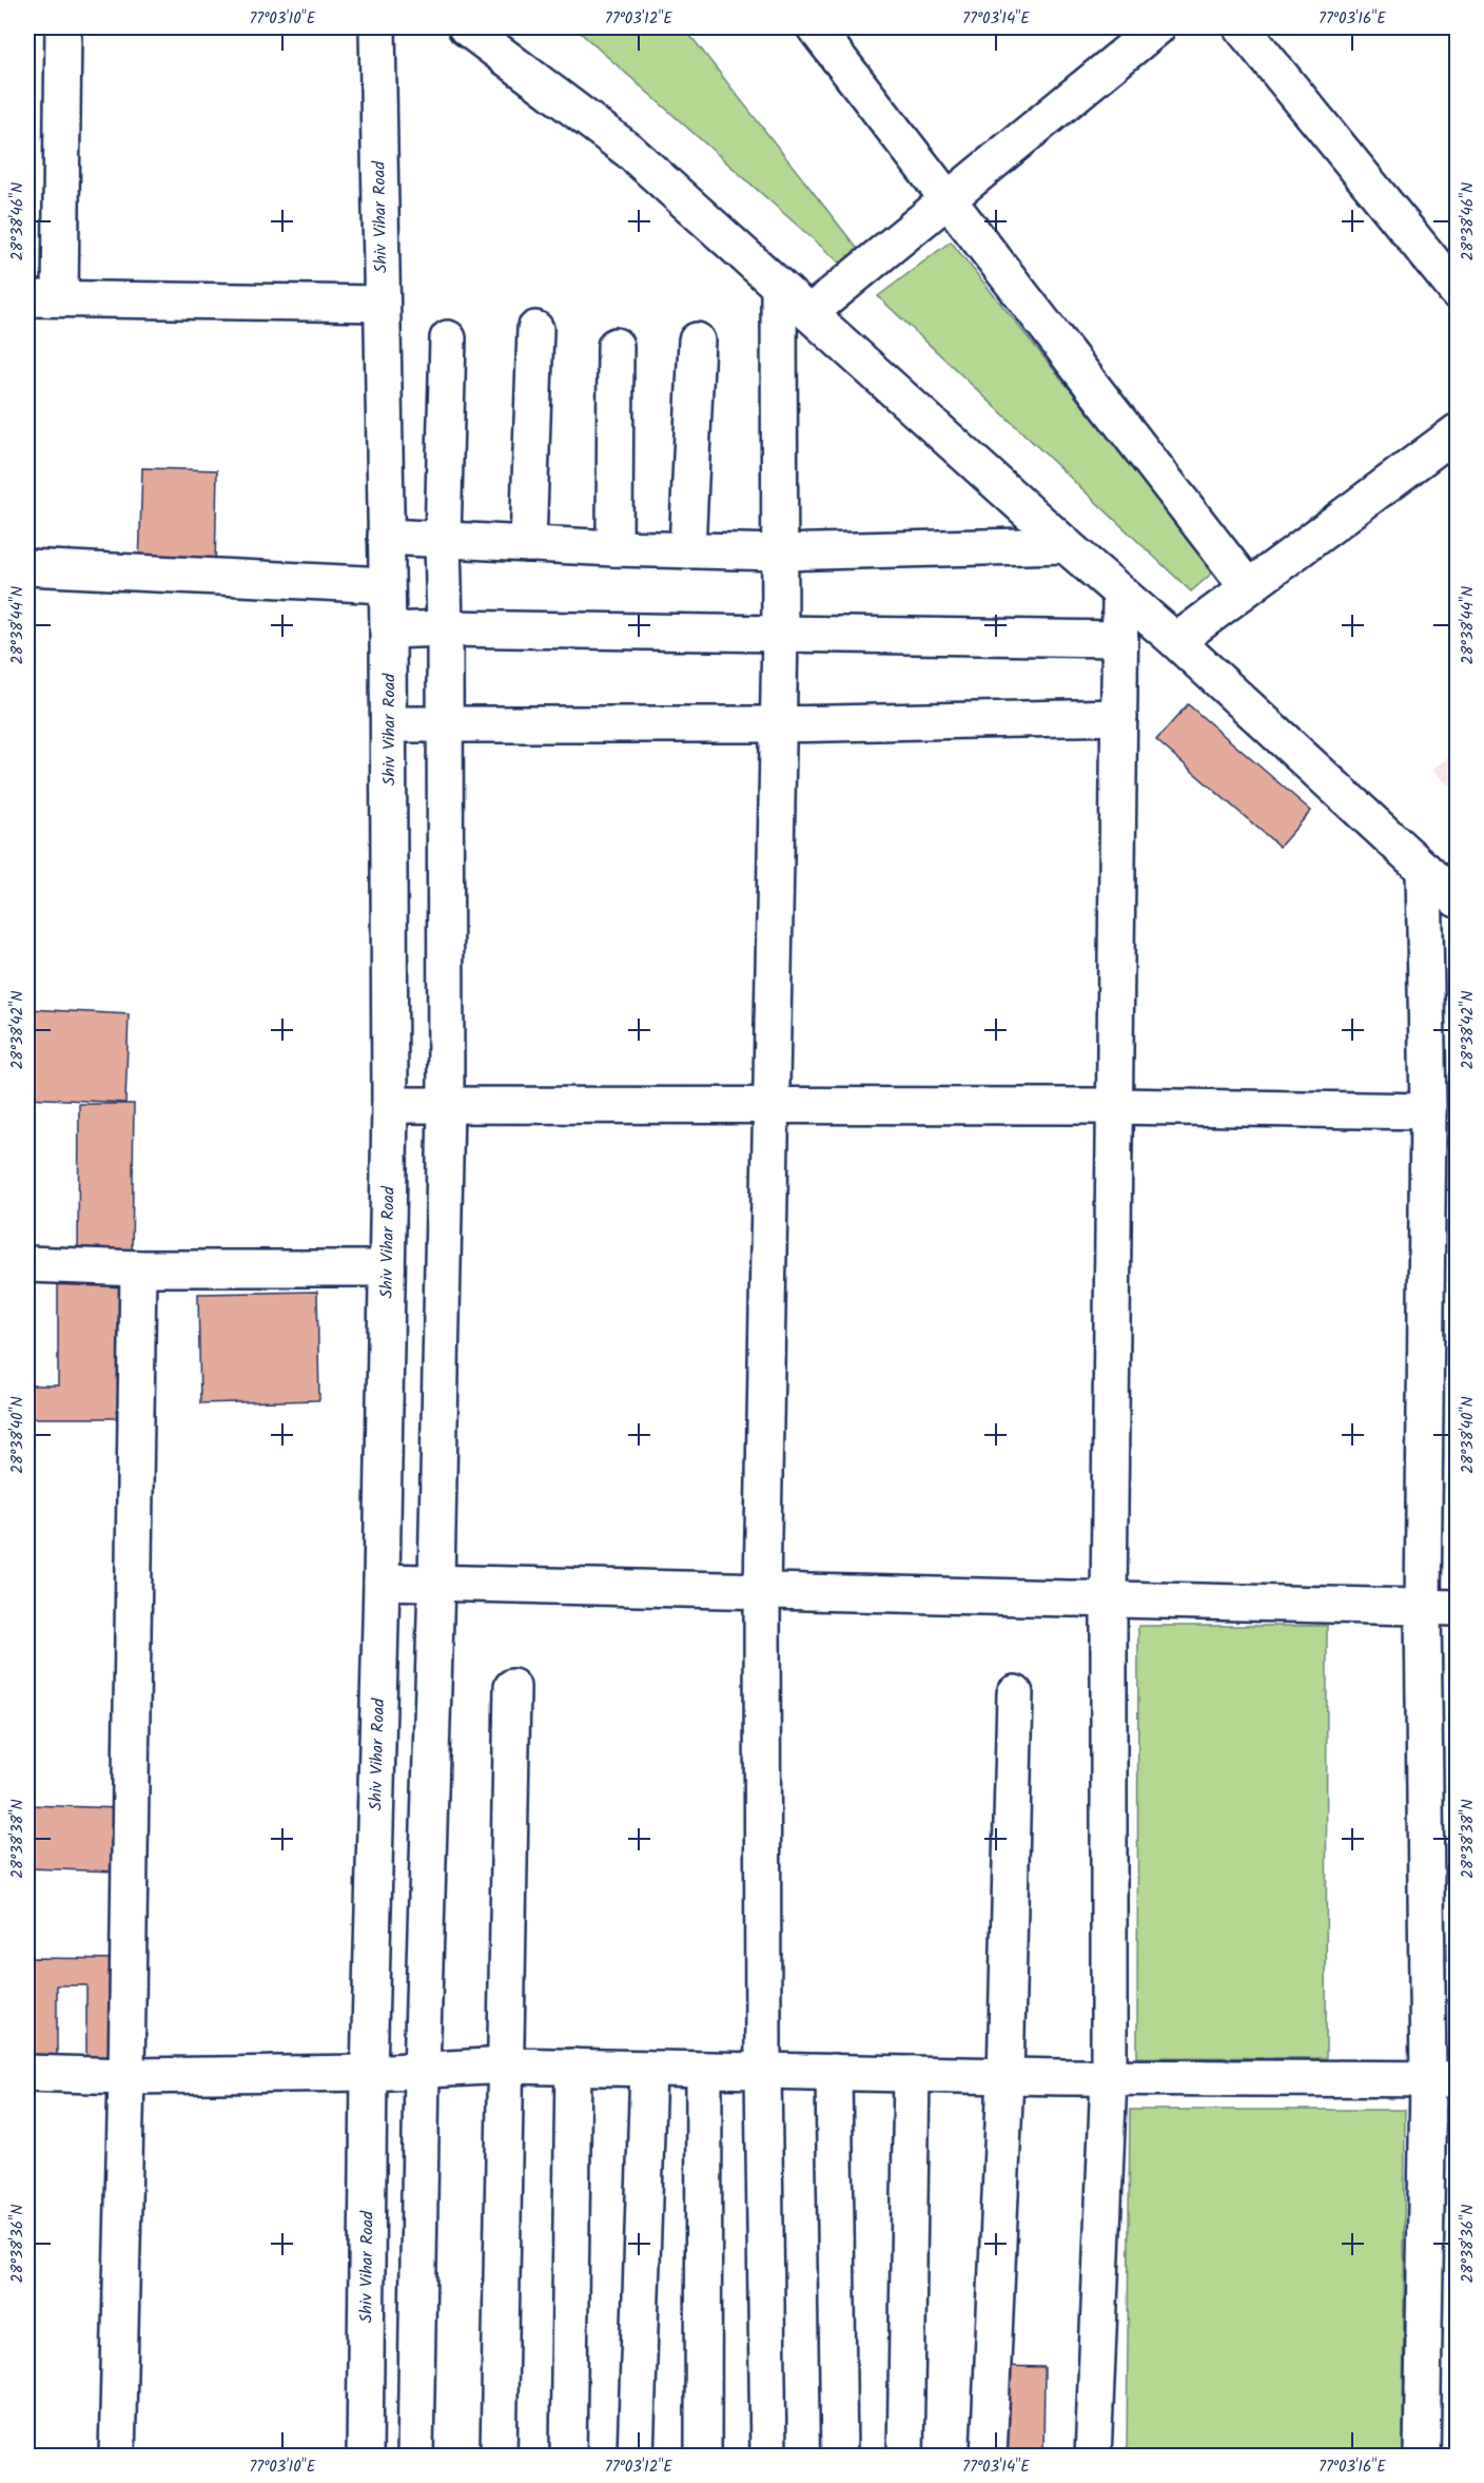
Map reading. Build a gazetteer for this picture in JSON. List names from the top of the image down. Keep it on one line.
{"streets":{"street":["Shiv Vihar Road"]},"coordinates":["77°03'10\"E","77°03'12\"E","77°03'14\"E","77°03'16\"E","28°38'46\"N","28°38'44\"N","28°38'42\"N","28°38'40\"N","28°38'38\"N","28°38'36\"N"]}
